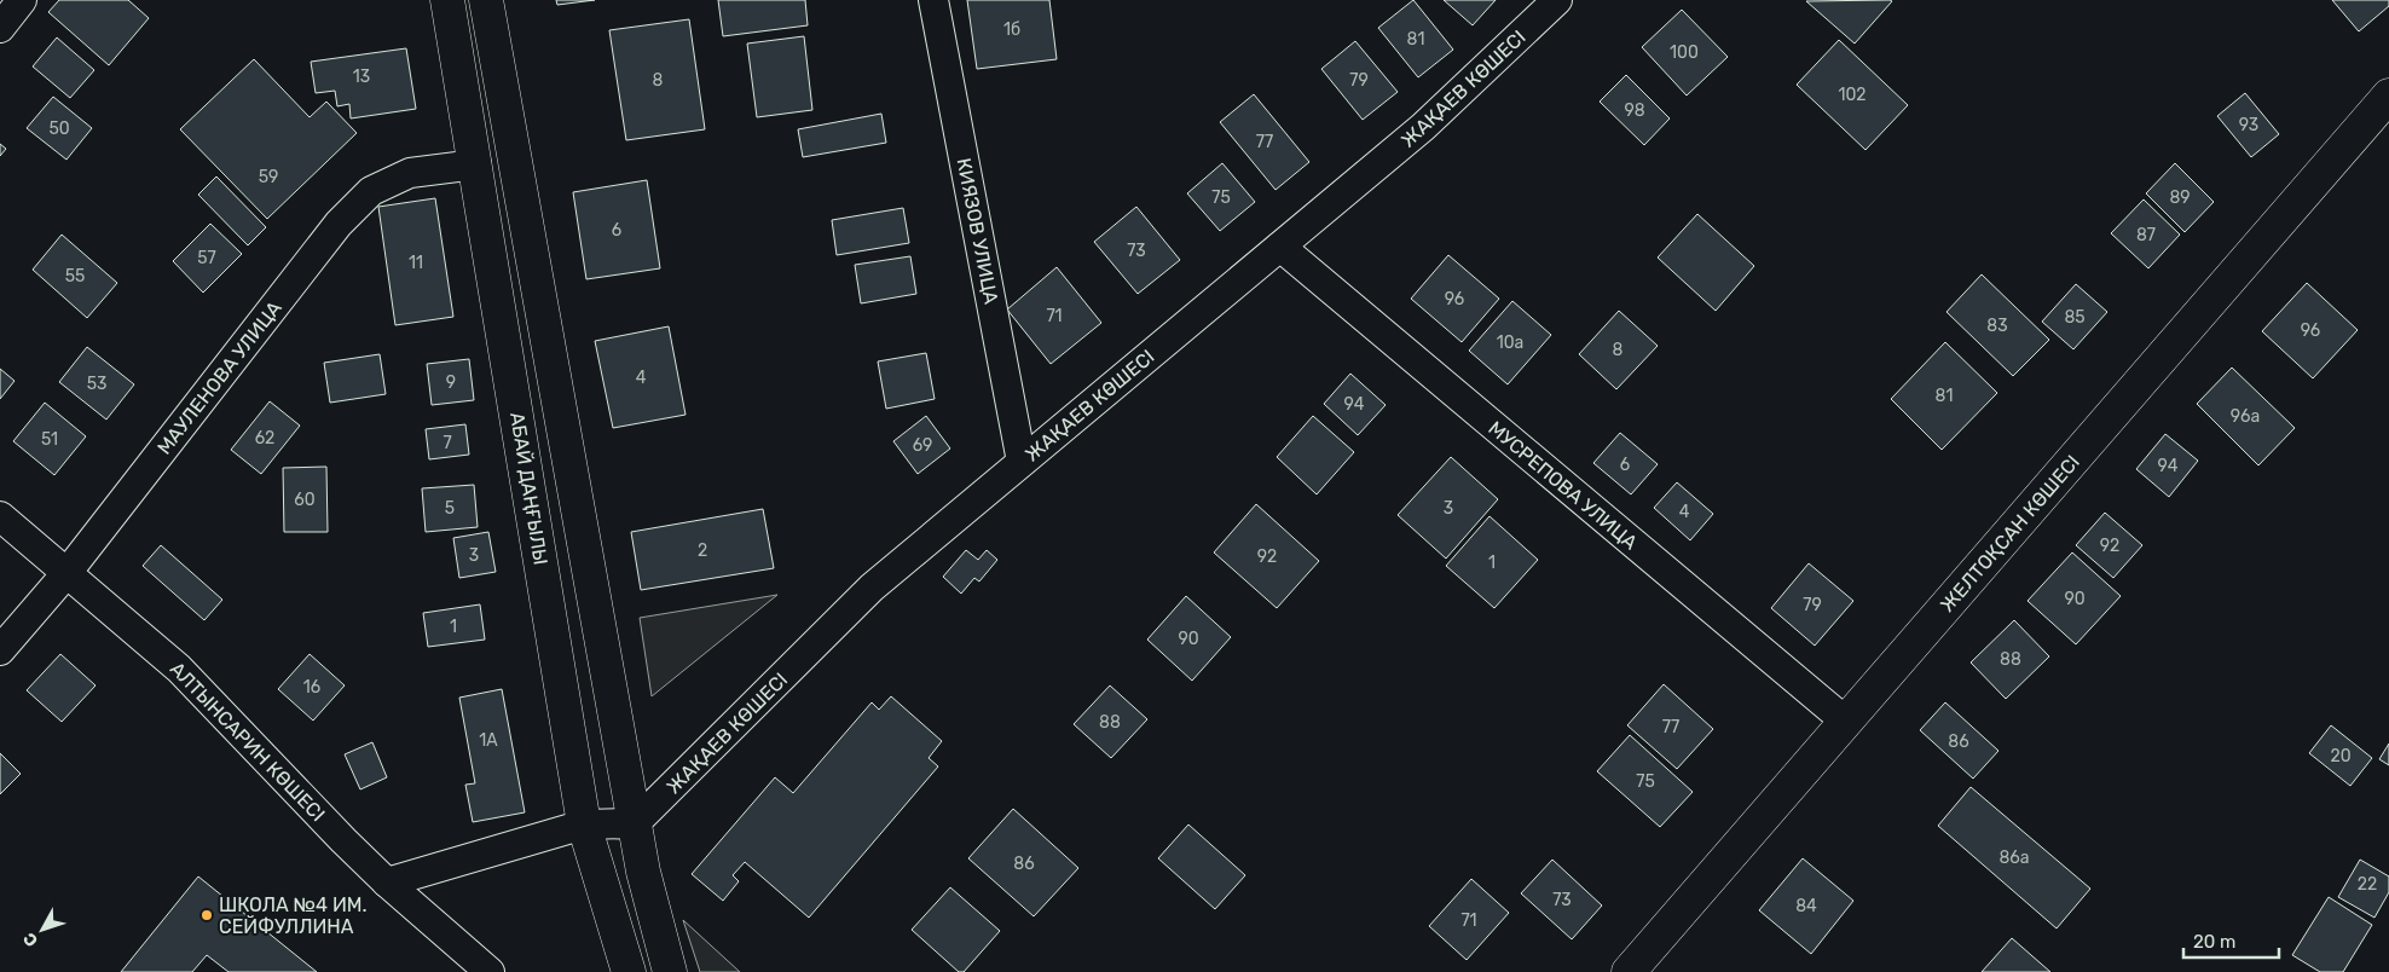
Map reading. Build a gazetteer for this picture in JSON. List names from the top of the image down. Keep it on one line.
{"streets":{"street":["ЖАҚАЕВ КӨШЕСІ","КИЯЗОВ УЛИЦА","МАУЛЕНОВА УЛИЦА","МУСРЕПОВА УЛИЦА","АБАЙ ДАҢҒЫЛЫ","ЖЕЛТОҚСАН КӨШЕСІ","АЛТЫНСАРИН КӨШЕСІ"]},"crossings":[["ЖАҚАЕВ КӨШЕСІ","КИЯЗОВ УЛИЦА"],["ЖАҚАЕВ КӨШЕСІ","МУСРЕПОВА УЛИЦА"],["МАУЛЕНОВА УЛИЦА","АБАЙ ДАҢҒЫЛЫ"],["МАУЛЕНОВА УЛИЦА","АЛТЫНСАРИН КӨШЕСІ"],["МУСРЕПОВА УЛИЦА","ЖЕЛТОҚСАН КӨШЕСІ"]],"places":["ШКОЛА №4 ИМ. СЕЙФУЛЛИНА"],"house_numbers":["1б","81","100","13","8","79","102","98","93","50","77","59","75","89","6","87","73","57","11","55","96","71","85","83","96","10а","8","4","9","53","81","94","96а","62","51","7","69","6","94","60","5","3","4","92","2","3","92","1","90","79","1","90","88","16","88","77","1А","86","20","75","86а","86","22","73","84","71"],"scale_bar":"20 m","north":"bottom left"}
